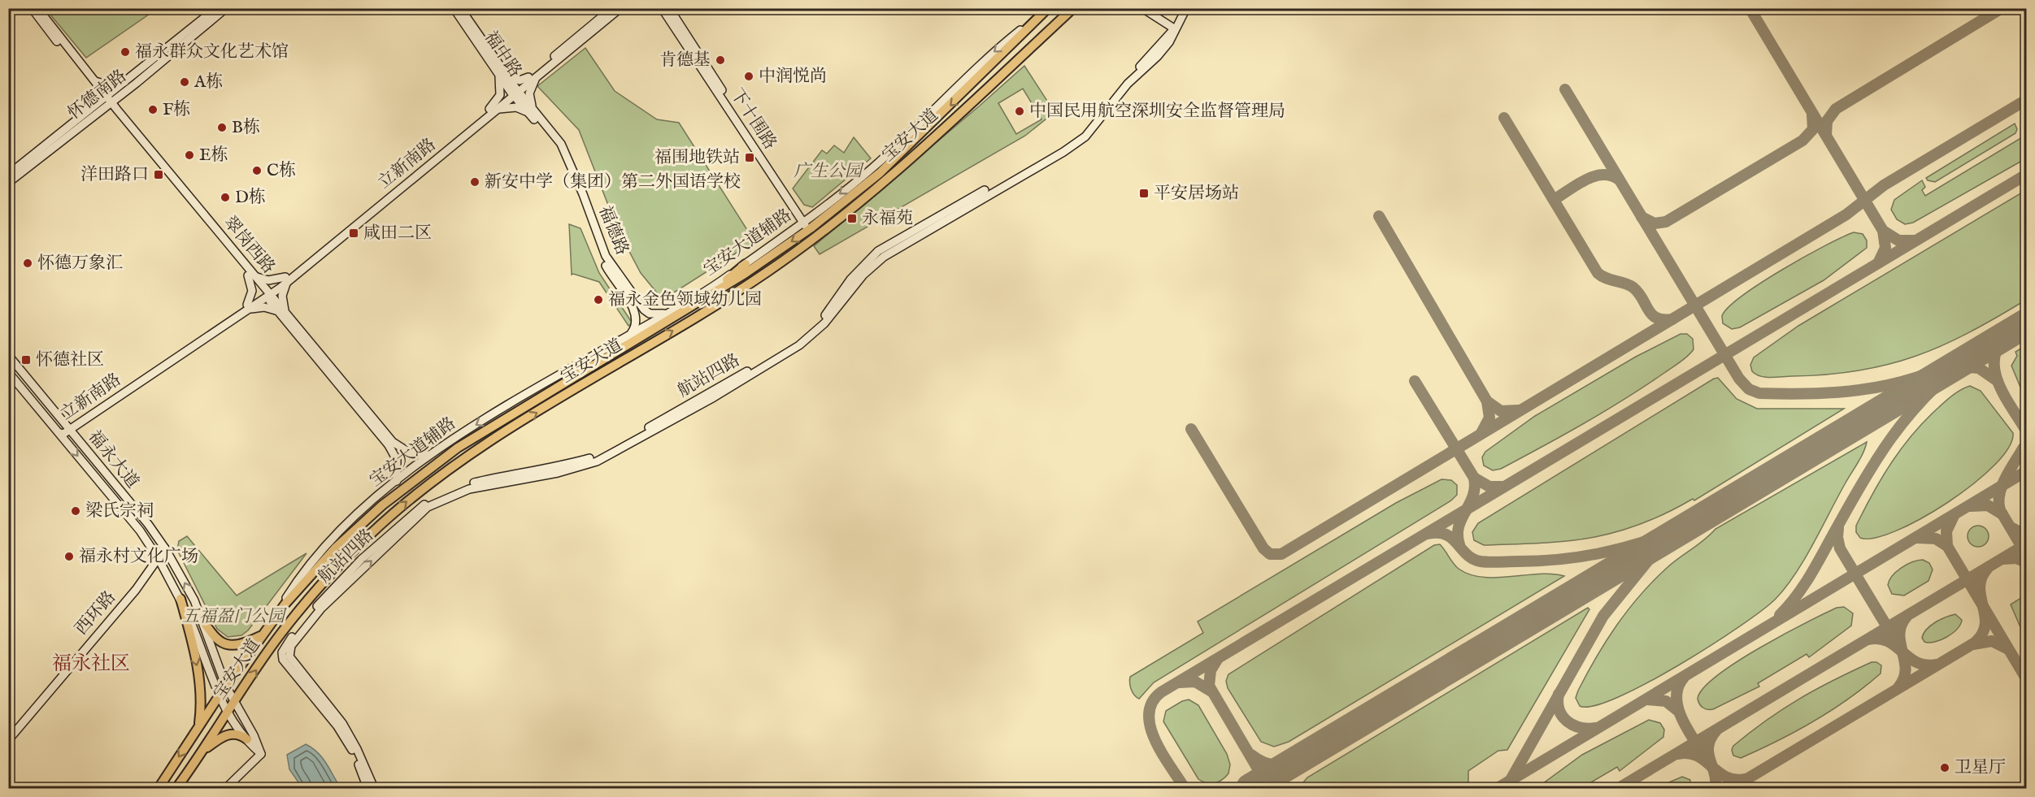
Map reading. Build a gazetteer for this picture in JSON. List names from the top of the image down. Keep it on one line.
{"streets":{"main road":["福中路","怀德南路","下十围路","宝安大道","立新南路","福德路","宝安大道辅路","翠岗西路","航站四路","福永大道","西环路"]},"crossings":[["福中路","立新南路"],["福中路","福德路"],["怀德南路","翠岗西路"],["下十围路","宝安大道"],["下十围路","宝安大道辅路"],["宝安大道","宝安大道辅路"],["宝安大道","福永大道"],["立新南路","福德路"],["立新南路","翠岗西路"],["立新南路","福永大道"],["福德路","宝安大道辅路"],["宝安大道辅路","翠岗西路"],["福永大道","西环路"]],"districts":["福永社区"],"parks":["广生公园","五福盈门公园"],"places":{"other":["福永群众文化艺术馆","肯德基","中润悦尚","A栋","F栋","中国民用航空深圳安全监督管理局","B栋","E栋","C栋","新安中学（集团）第二外国语学校","D栋","怀德万象汇","福永金色领域幼儿园","梁氏宗祠","福永村文化广场","卫星厅"],"transit":["福围地铁站","洋田路口","平安居场站","永福苑","咸田二区","怀德社区"]}}
